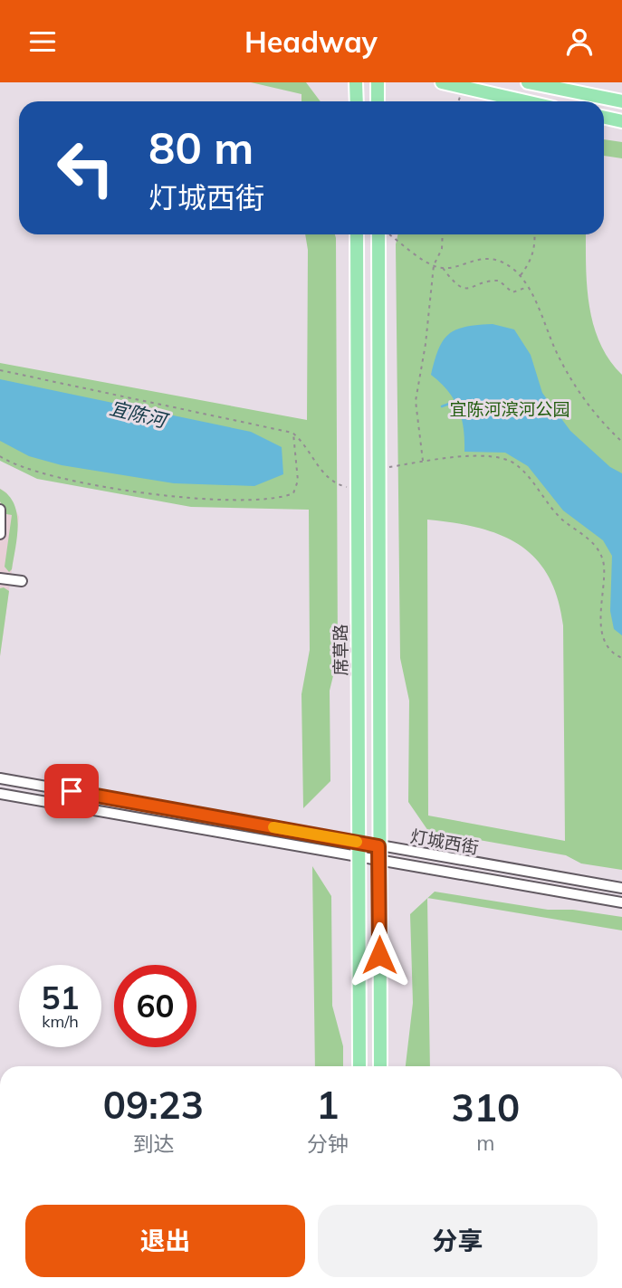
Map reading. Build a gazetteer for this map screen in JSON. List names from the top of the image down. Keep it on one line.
{"streets":{"main road":["席草路"],"street":["灯城西街"]},"crossings":[["席草路","灯城西街"]],"water":["宜陈河"],"parks":["宜陈河滨河公园"],"page":{"header":"Headway","turn":["80 m","灯城西街"],"speed":"51 km/h","limit":"60","eta":["09:23","到达","1","分钟","310","m"],"buttons":["退出","分享"]}}
